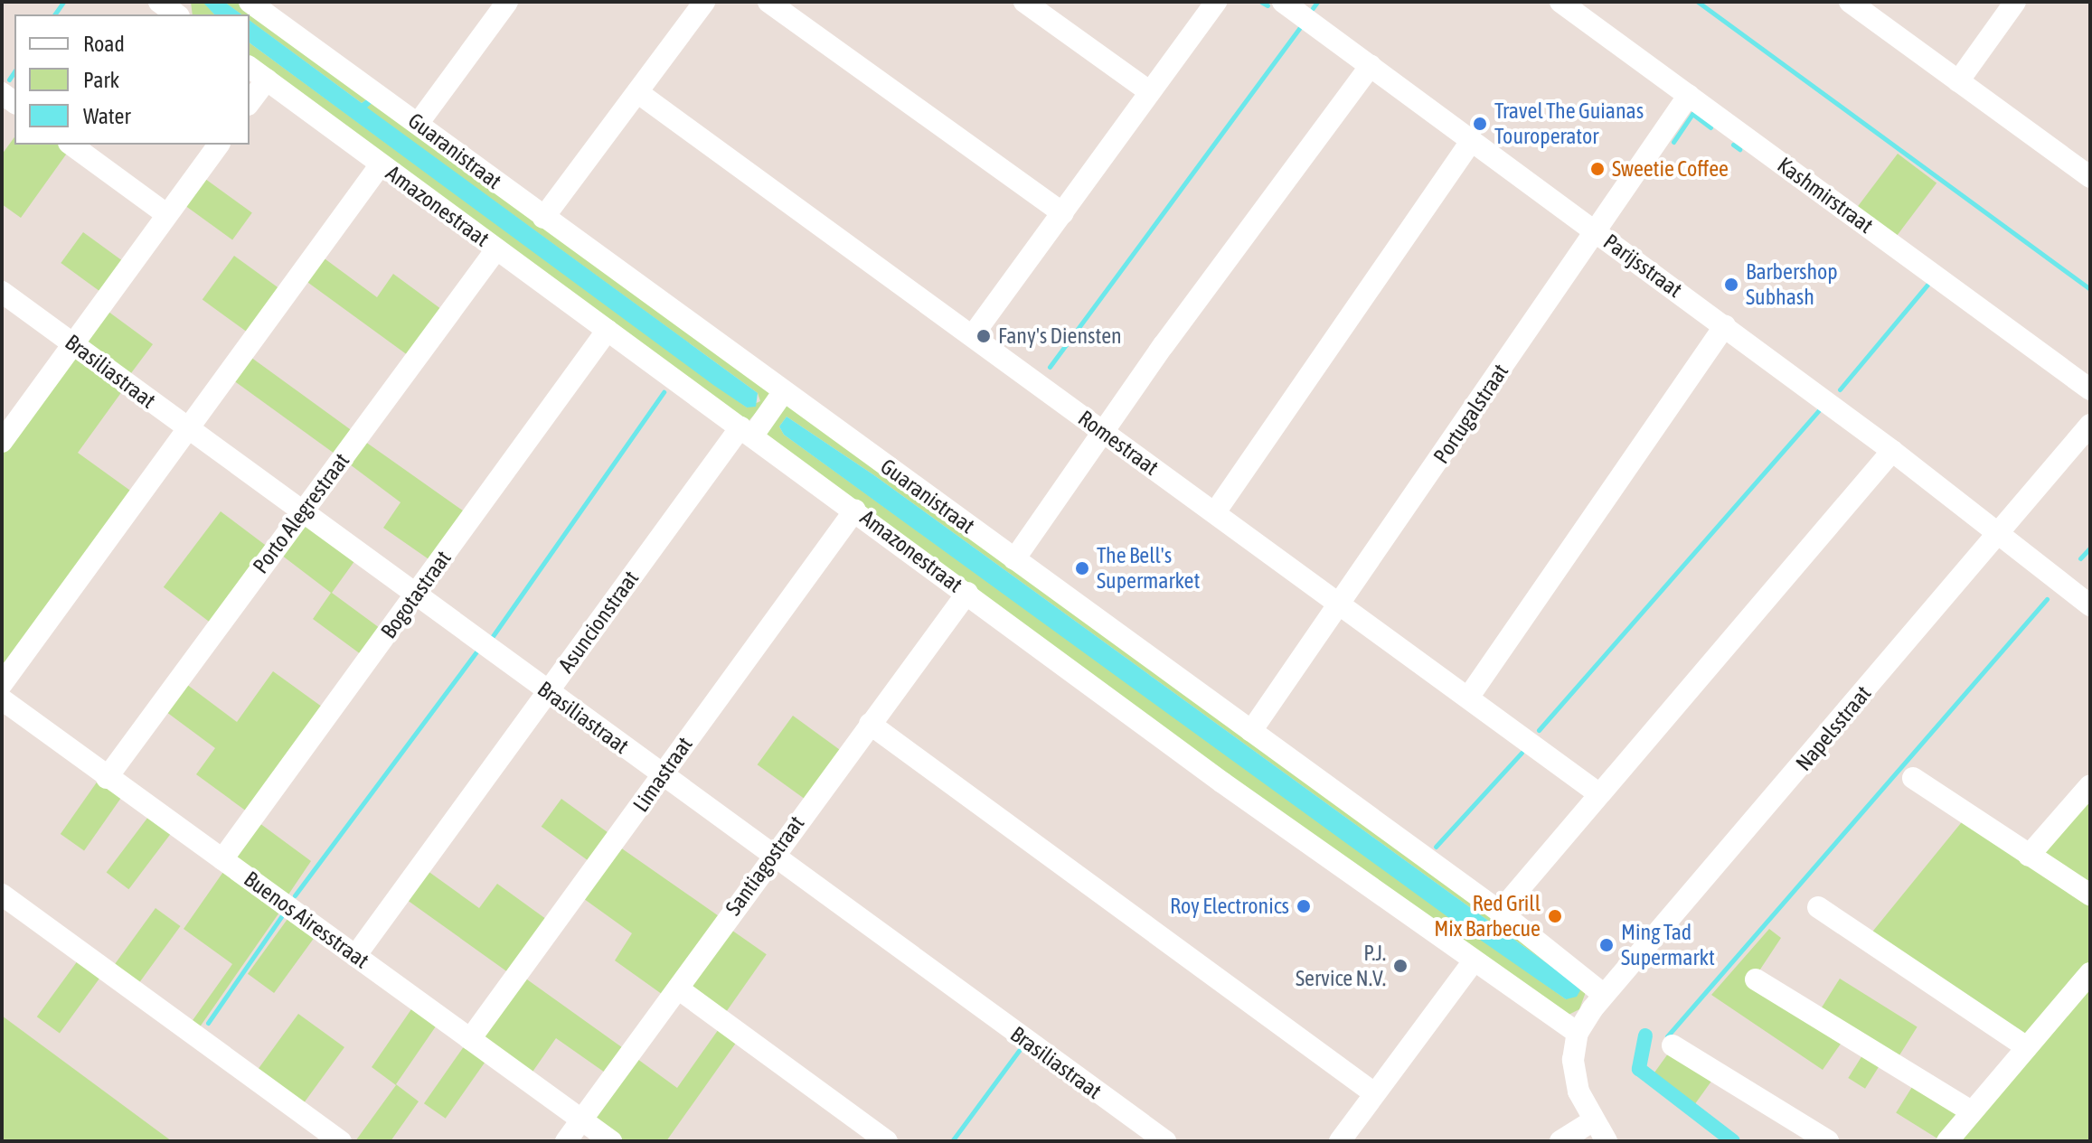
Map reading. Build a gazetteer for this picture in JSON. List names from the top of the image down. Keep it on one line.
{"streets":{"street":["Guaranistraat","Kashmirstraat","Amazonestraat","Parijsstraat","Brasiliastraat","Portugalstraat","Romestraat","Porto Alegrestraat","Bogotastraat","Asuncionstraat","Napelsstraat","Limastraat","Santiagostraat","Buenos Airesstraat"]},"crossings":[["Guaranistraat","Portugalstraat"],["Guaranistraat","Asuncionstraat"],["Guaranistraat","Napelsstraat"],["Kashmirstraat","Portugalstraat"],["Amazonestraat","Porto Alegrestraat"],["Amazonestraat","Bogotastraat"],["Amazonestraat","Asuncionstraat"],["Amazonestraat","Napelsstraat"],["Amazonestraat","Limastraat"],["Amazonestraat","Santiagostraat"],["Parijsstraat","Portugalstraat"],["Parijsstraat","Napelsstraat"],["Brasiliastraat","Porto Alegrestraat"],["Brasiliastraat","Bogotastraat"],["Brasiliastraat","Asuncionstraat"],["Brasiliastraat","Limastraat"],["Brasiliastraat","Santiagostraat"],["Portugalstraat","Romestraat"],["Porto Alegrestraat","Buenos Airesstraat"],["Bogotastraat","Buenos Airesstraat"],["Asuncionstraat","Buenos Airesstraat"],["Limastraat","Buenos Airesstraat"],["Santiagostraat","Buenos Airesstraat"]],"places":["Travel The Guianas Touroperator","Sweetie Coffee","Barbershop Subhash","Fany's Diensten","The Bell's Supermarket","Roy Electronics","Red Grill Mix Barbecue","Ming Tad Supermarkt","P.J. Service N.V."],"legend":["Road","Park","Water"]}
